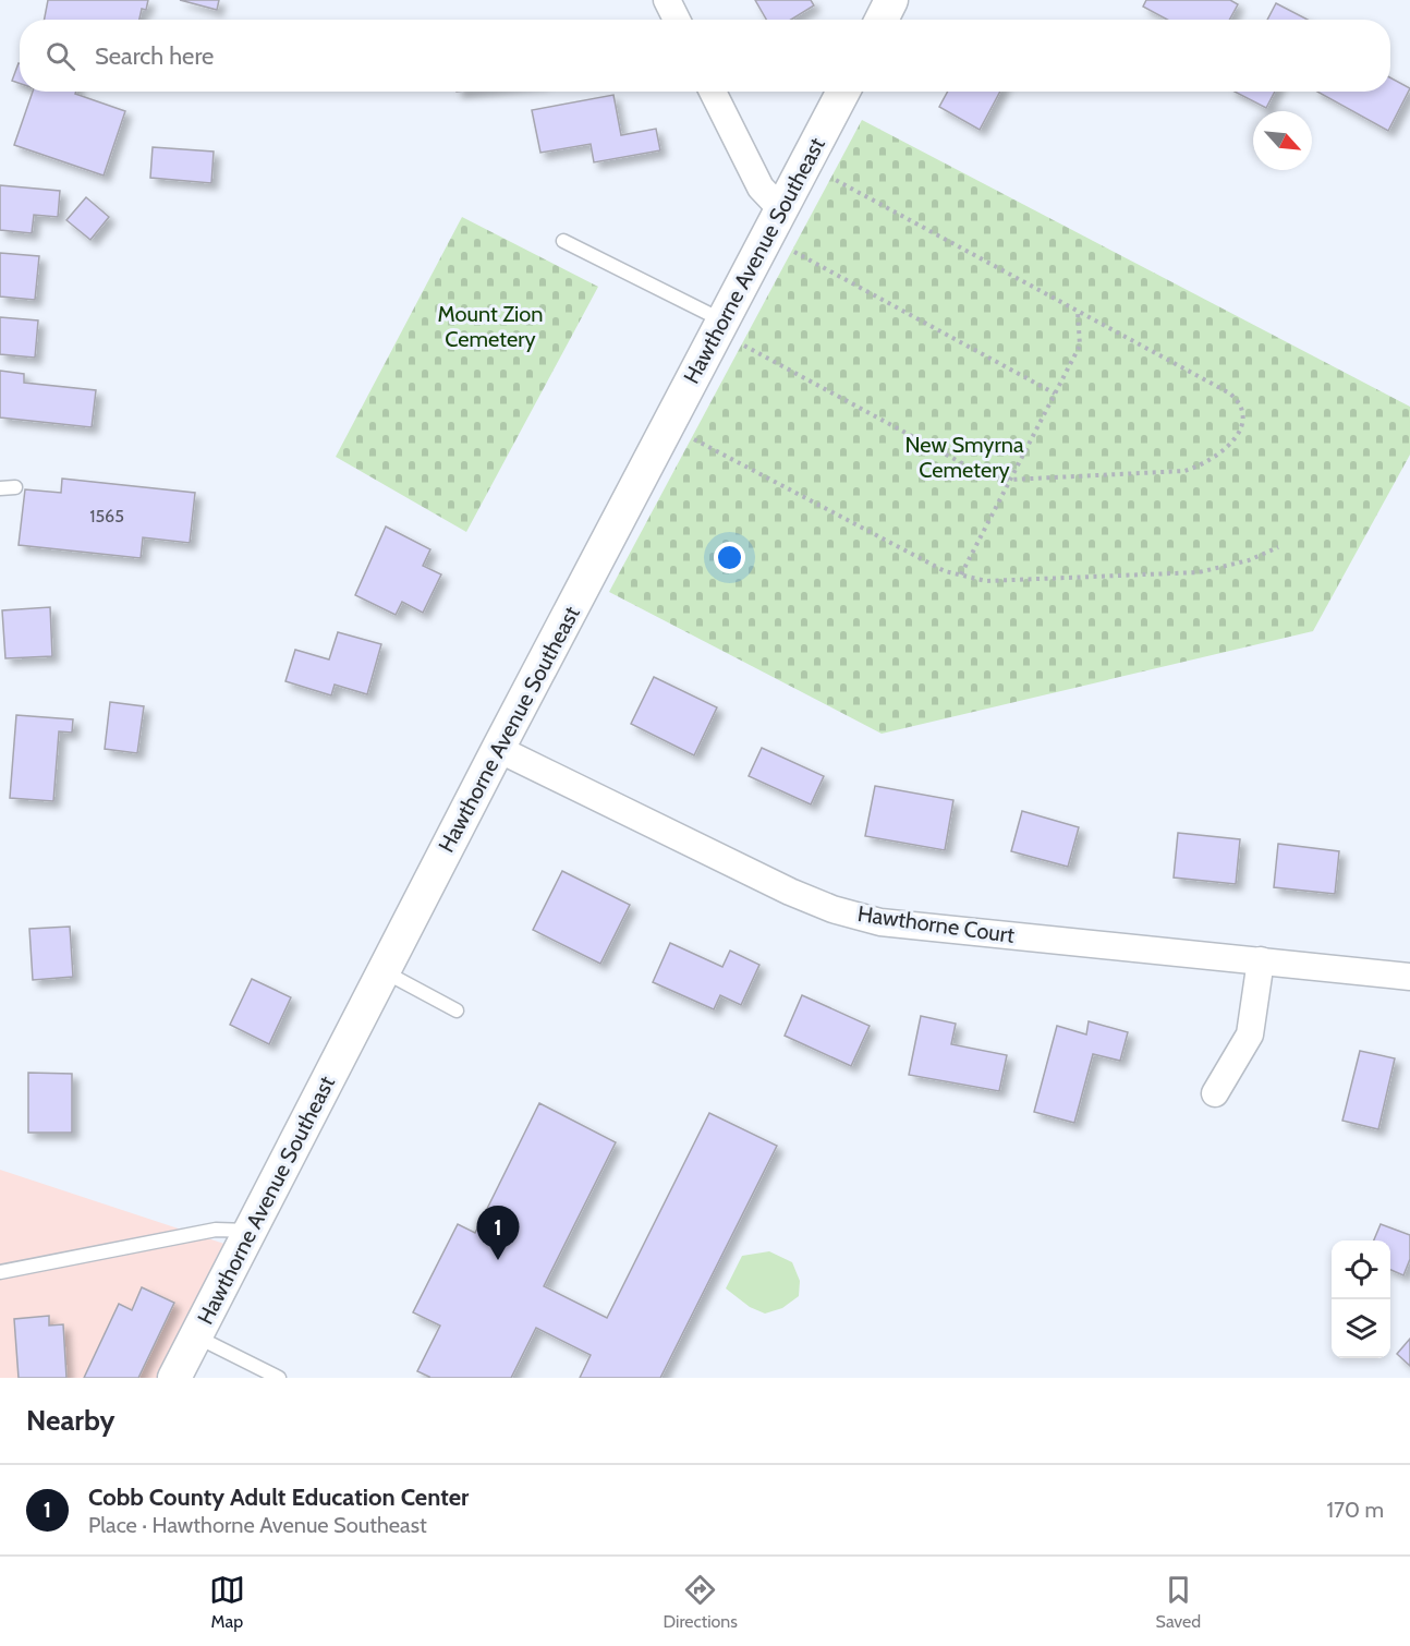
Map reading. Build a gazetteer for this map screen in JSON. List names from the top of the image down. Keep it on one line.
{"streets":{"street":["Hawthorne Avenue Southeast","Hawthorne Court"]},"crossings":[["Hawthorne Avenue Southeast","Hawthorne Court"]],"parks":["Mount Zion Cemetery","New Smyrna Cemetery"],"house_numbers":["1565"],"north":"bottom right","page":{"search":"Search here","pins":"1","heading":"Nearby","list":[{"mark":"1","name":"Cobb County Adult Education Center","note":"Place · Hawthorne Avenue Southeast","value":"170 m"}],"nav":["Map","Directions","Saved"]}}
